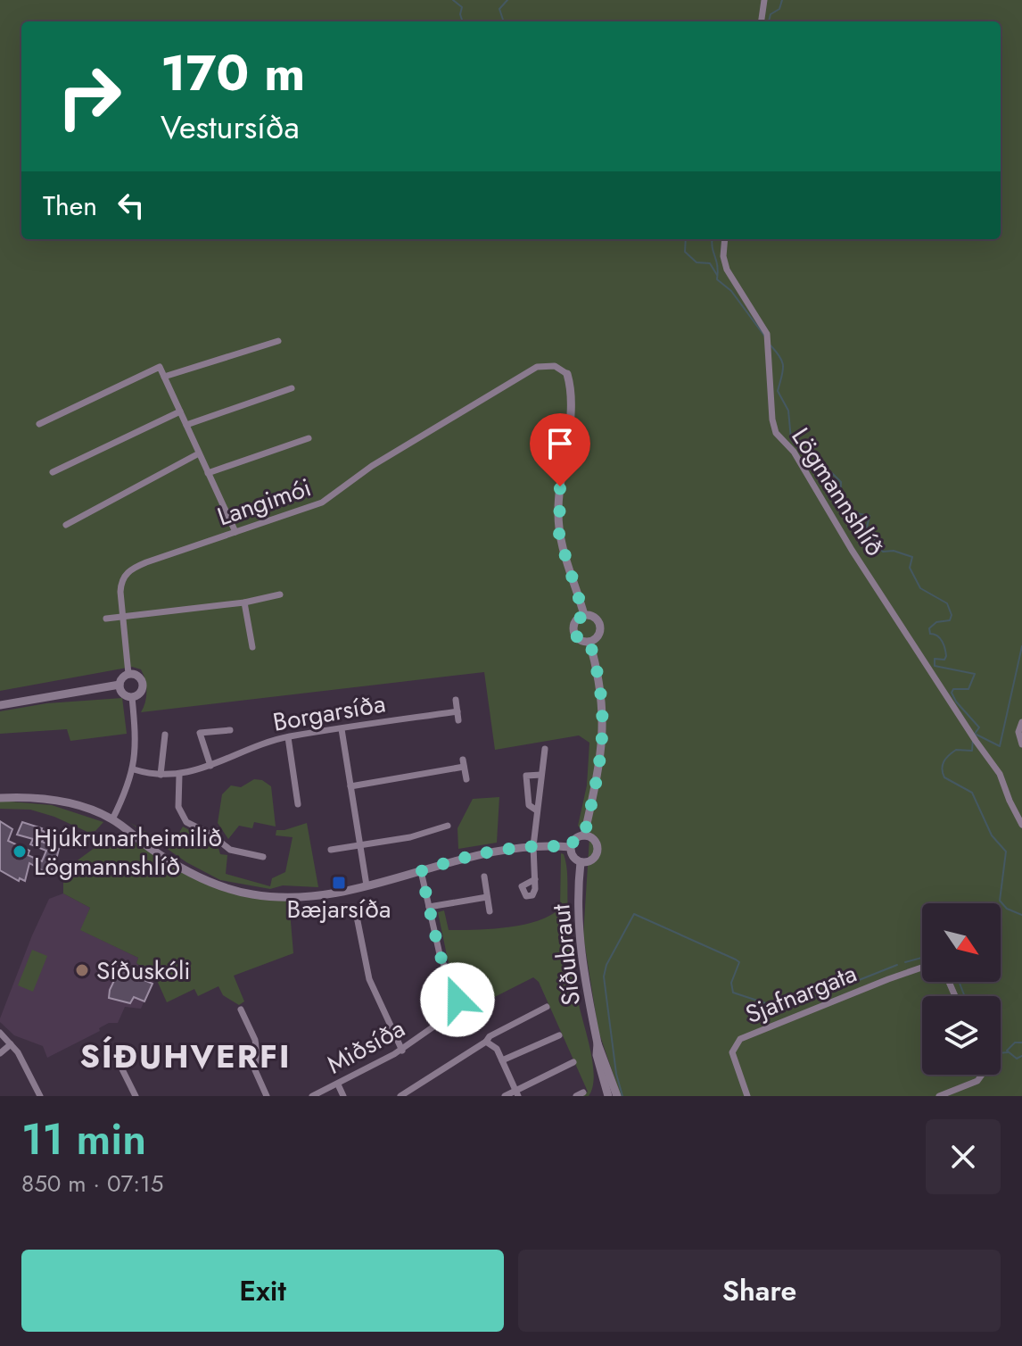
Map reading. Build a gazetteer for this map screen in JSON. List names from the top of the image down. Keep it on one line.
{"streets":{"street":["Lögmannshlíð","Langimói","Borgarsíða","Síðubraut","Sjafnargata","Miðsíða"]},"districts":["SÍÐUHVERFI"],"places":{"other":["Hjúkrunarheimilið Lögmannshlíð","Síðuskóli"],"transit":["Bæjarsíða"]},"north":"bottom right","page":{"turn":["170 m","Vestursíða"],"then":"Then","heading":["11 min","850 m · 07:15"],"buttons":["Exit","Share"]}}
